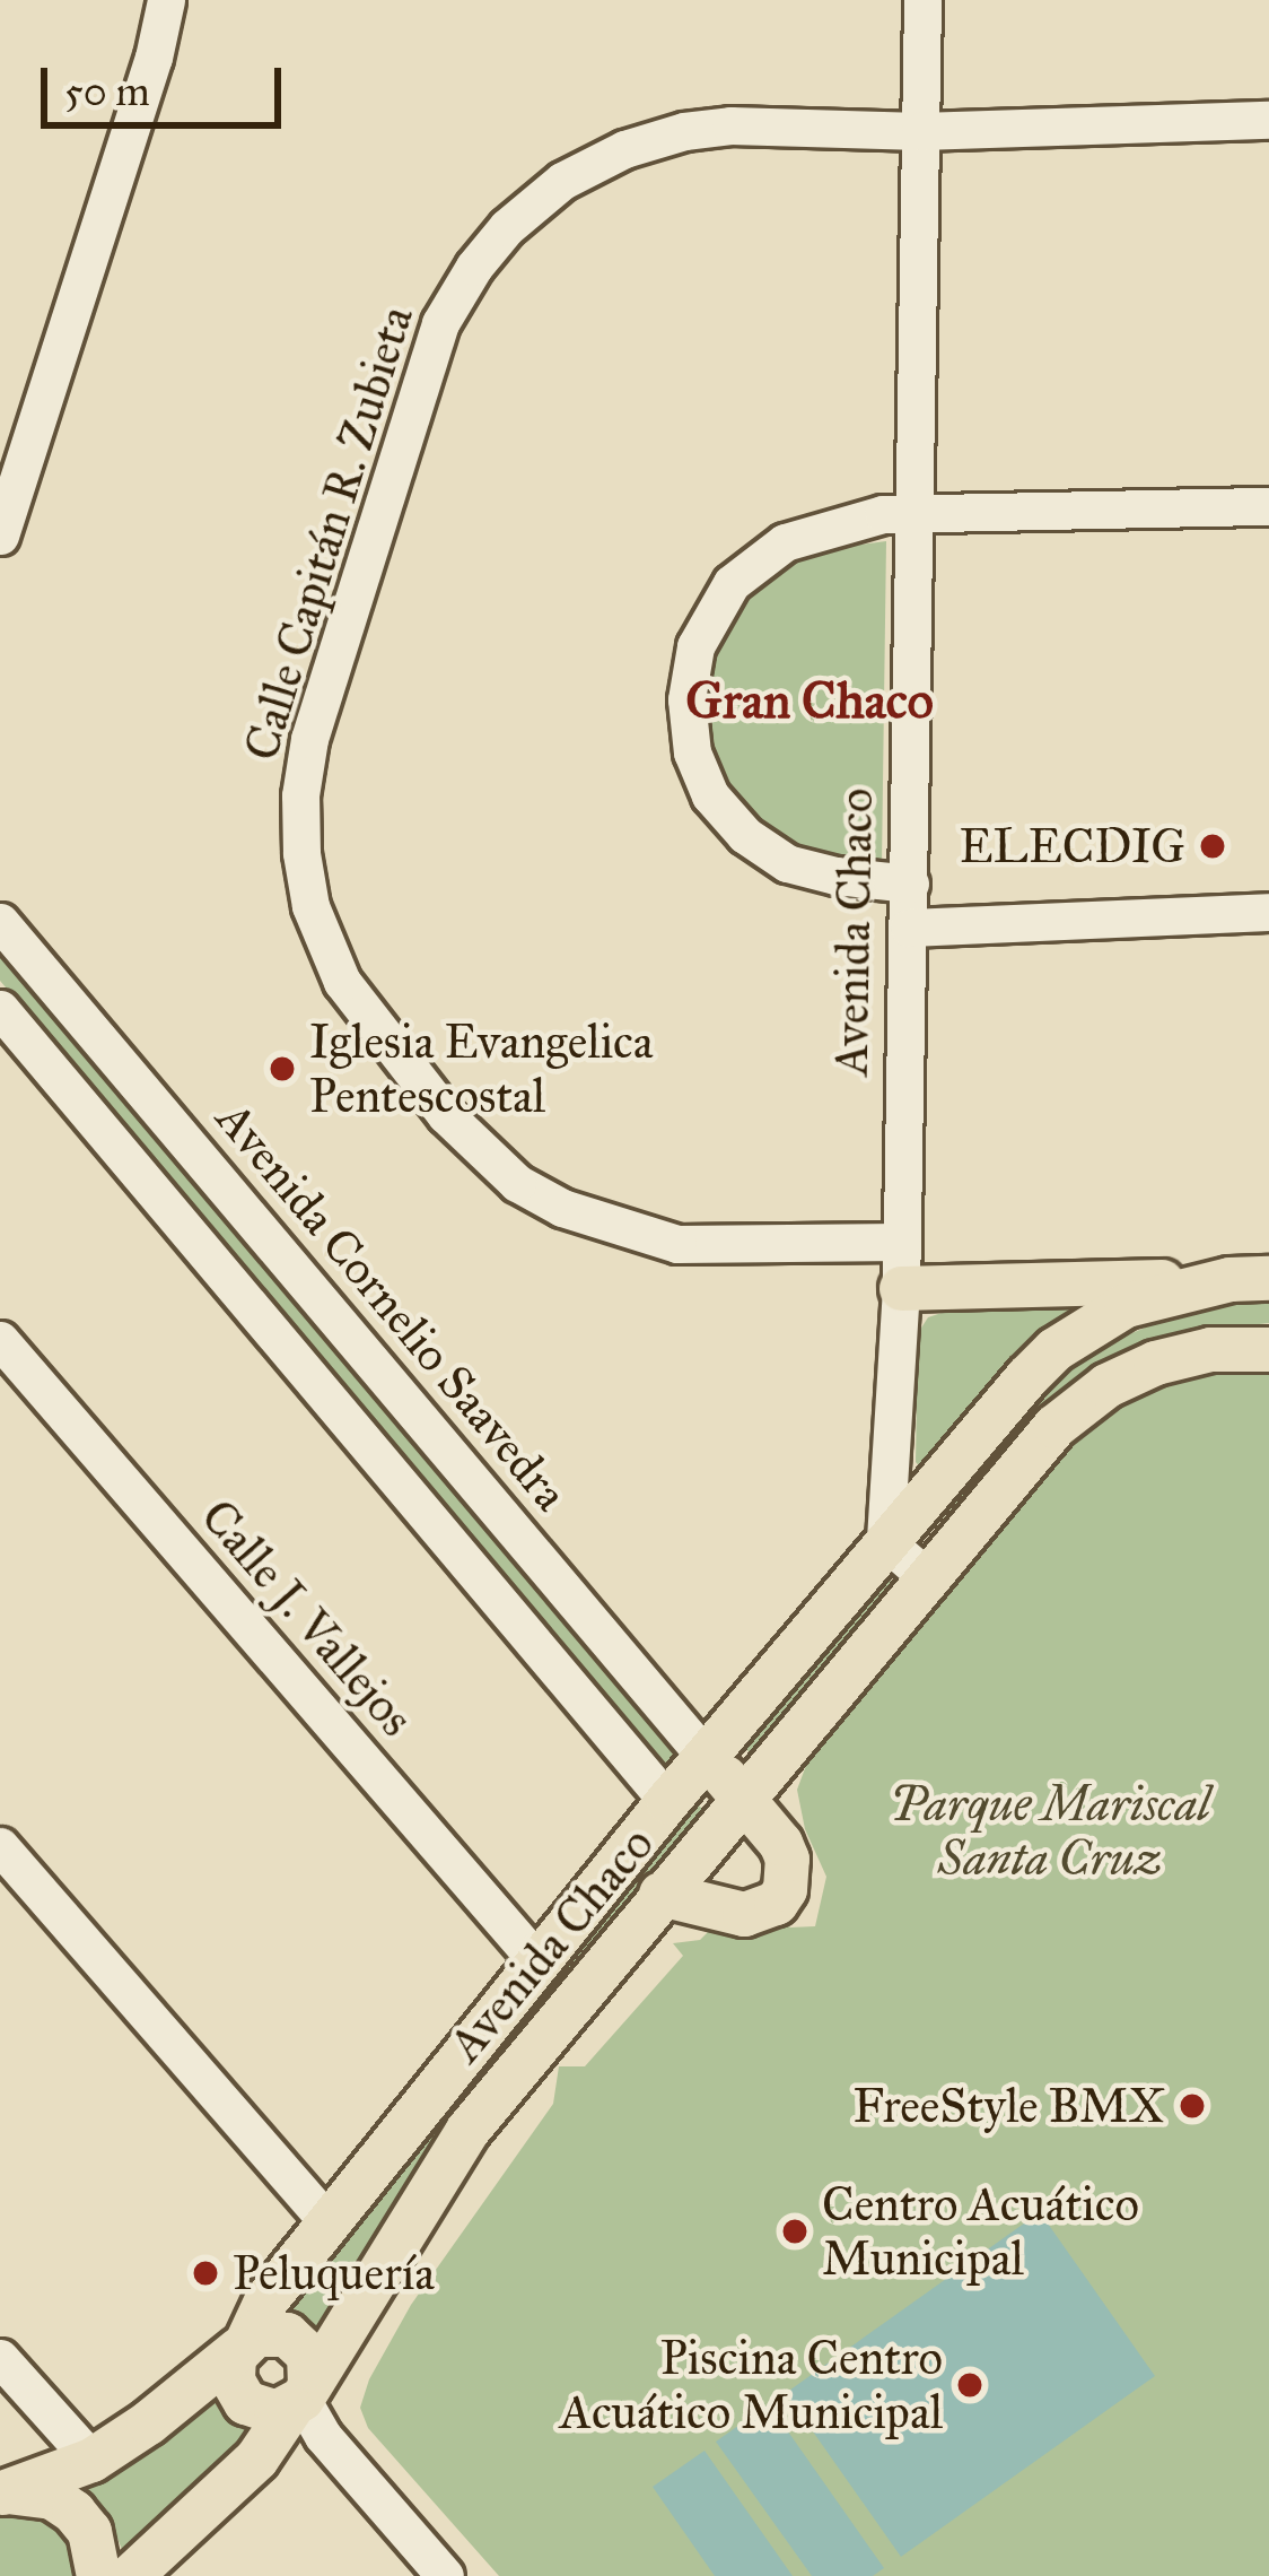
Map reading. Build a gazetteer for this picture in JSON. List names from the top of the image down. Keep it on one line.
{"streets":{"main road":["Avenida Chaco"],"street":["Calle Capitán R. Zubieta","Avenida Cornelio Saavedra","Calle J. Vallejos"]},"crossings":[["Calle Capitán R. Zubieta","Avenida Chaco"],["Avenida Chaco","Avenida Cornelio Saavedra"],["Avenida Chaco","Calle J. Vallejos"]],"districts":["Gran Chaco"],"parks":["Parque Mariscal Santa Cruz"],"places":["ELECDIG","Iglesia Evangelica Pentescostal","FreeStyle BMX","Centro Acuático Municipal","Peluquería","Piscina Centro Acuático Municipal"],"scale_bar":"50 m"}
